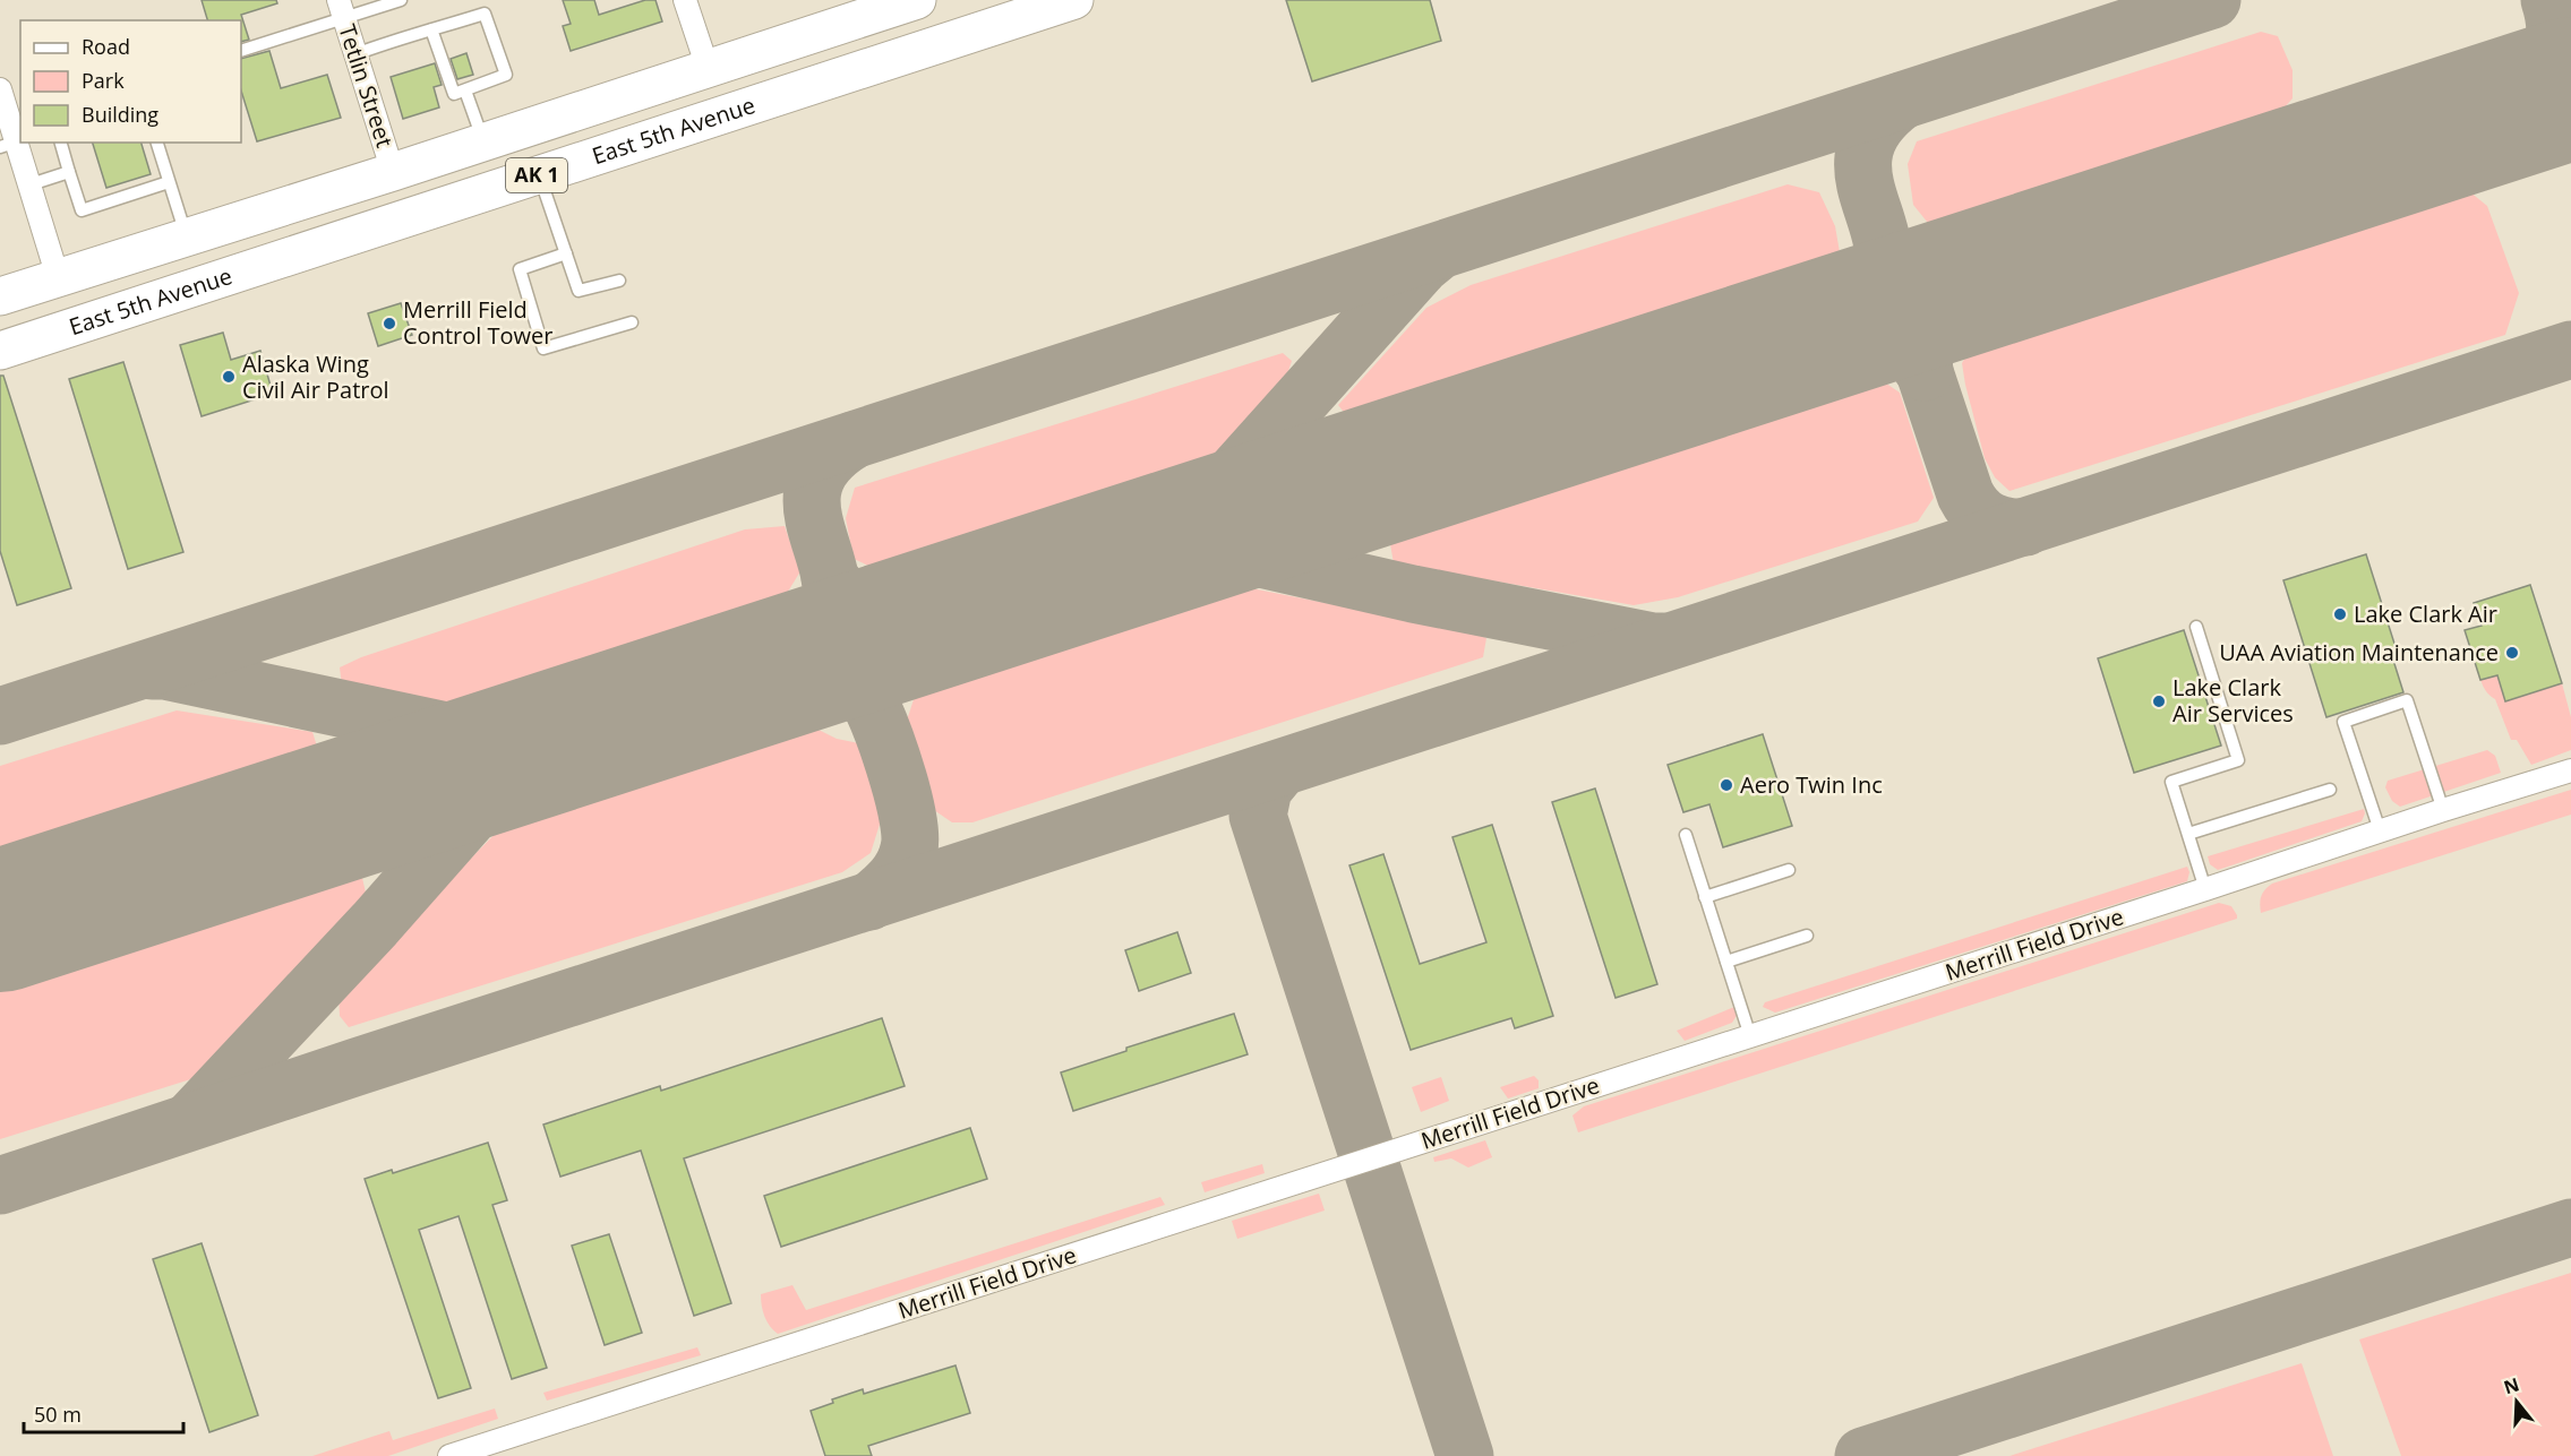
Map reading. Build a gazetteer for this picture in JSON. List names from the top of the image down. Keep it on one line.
{"streets":{"highway":["East 5th Avenue","AK 1"],"street":["Tetlin Street","Merrill Field Drive"]},"crossings":[["Tetlin Street","AK 1"]],"places":["Merrill Field Control Tower","Alaska Wing Civil Air Patrol","Lake Clark Air","UAA Aviation Maintenance","Lake Clark Air Services","Aero Twin Inc"],"legend":["Road","Park","Building"],"scale_bar":"50 m","north":"top"}
